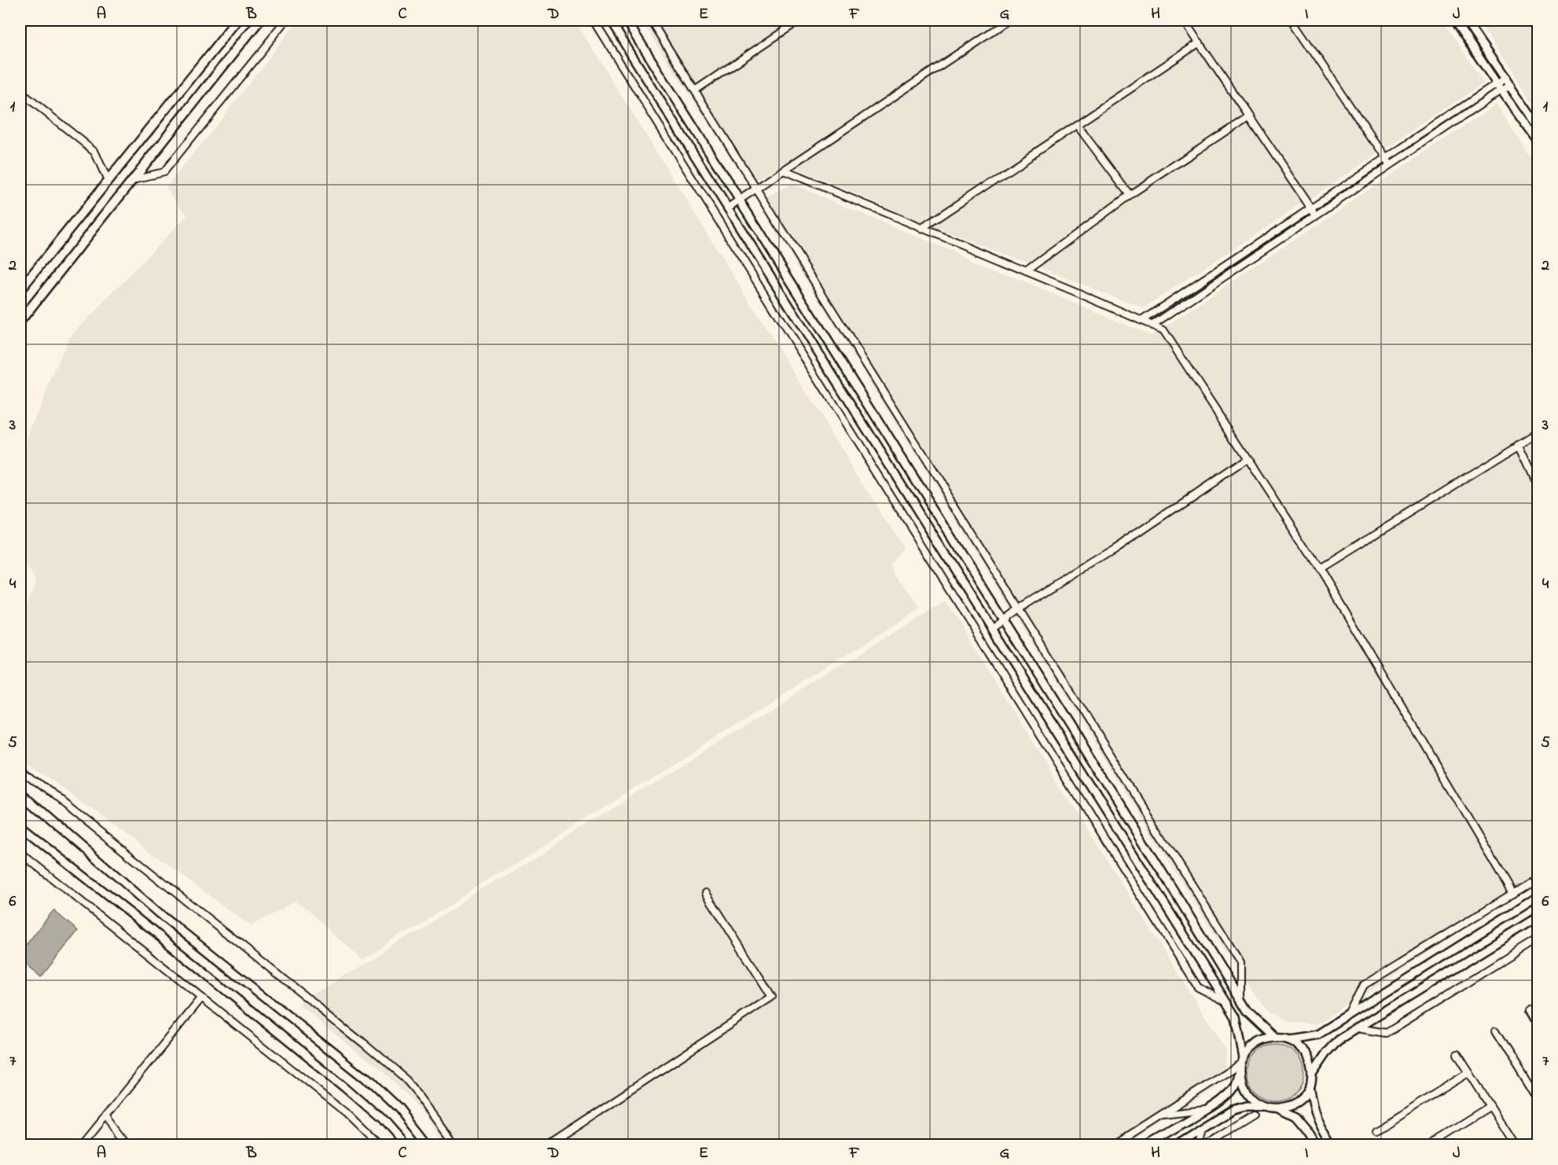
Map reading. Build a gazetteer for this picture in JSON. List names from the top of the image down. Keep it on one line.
{"grid":{"columns":["A","B","C","D","E","F","G","H","I","J"],"rows":["1","2","3","4","5","6","7"]}}
